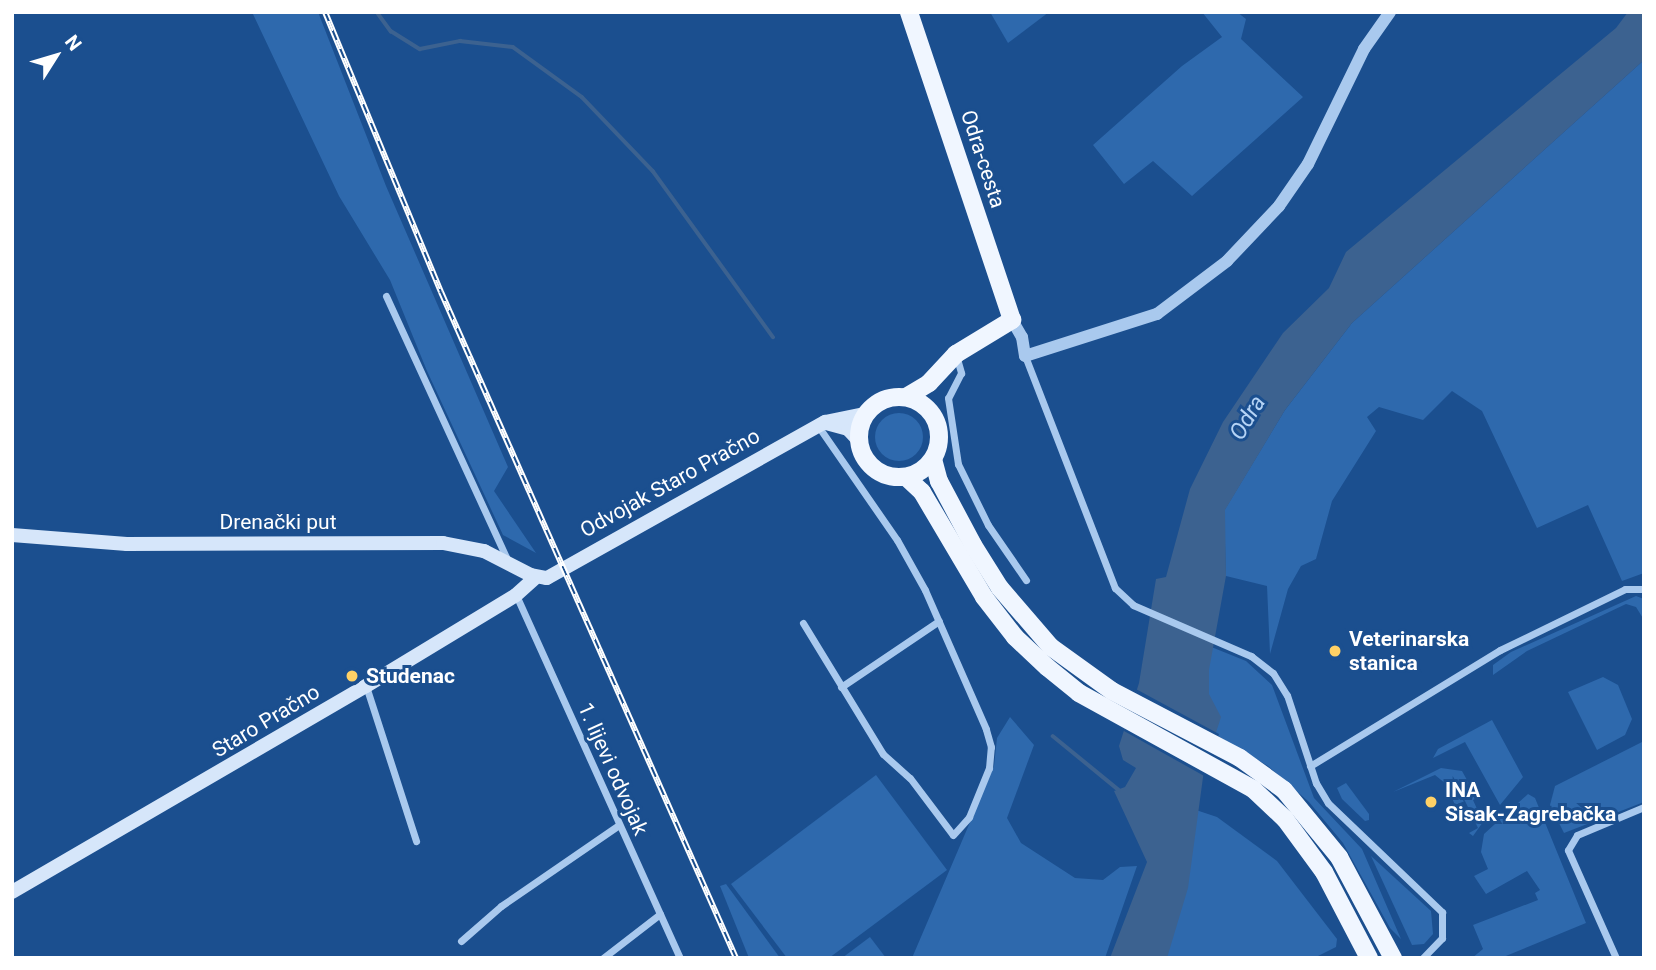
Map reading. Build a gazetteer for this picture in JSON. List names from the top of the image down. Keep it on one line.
{"streets":{"main road":["Odra-cesta","Odvojak Staro Pračno","Drenački put","Staro Pračno"],"street":["1. lijevi odvojak"]},"crossings":[["Odvojak Staro Pračno","Drenački put"],["Odvojak Staro Pračno","Staro Pračno"],["Drenački put","Staro Pračno"],["Staro Pračno","1. lijevi odvojak"]],"water":["Odra"],"places":["Veterinarska stanica","Studenac","INA Sisak-Zagrebačka"],"north":"top right"}
